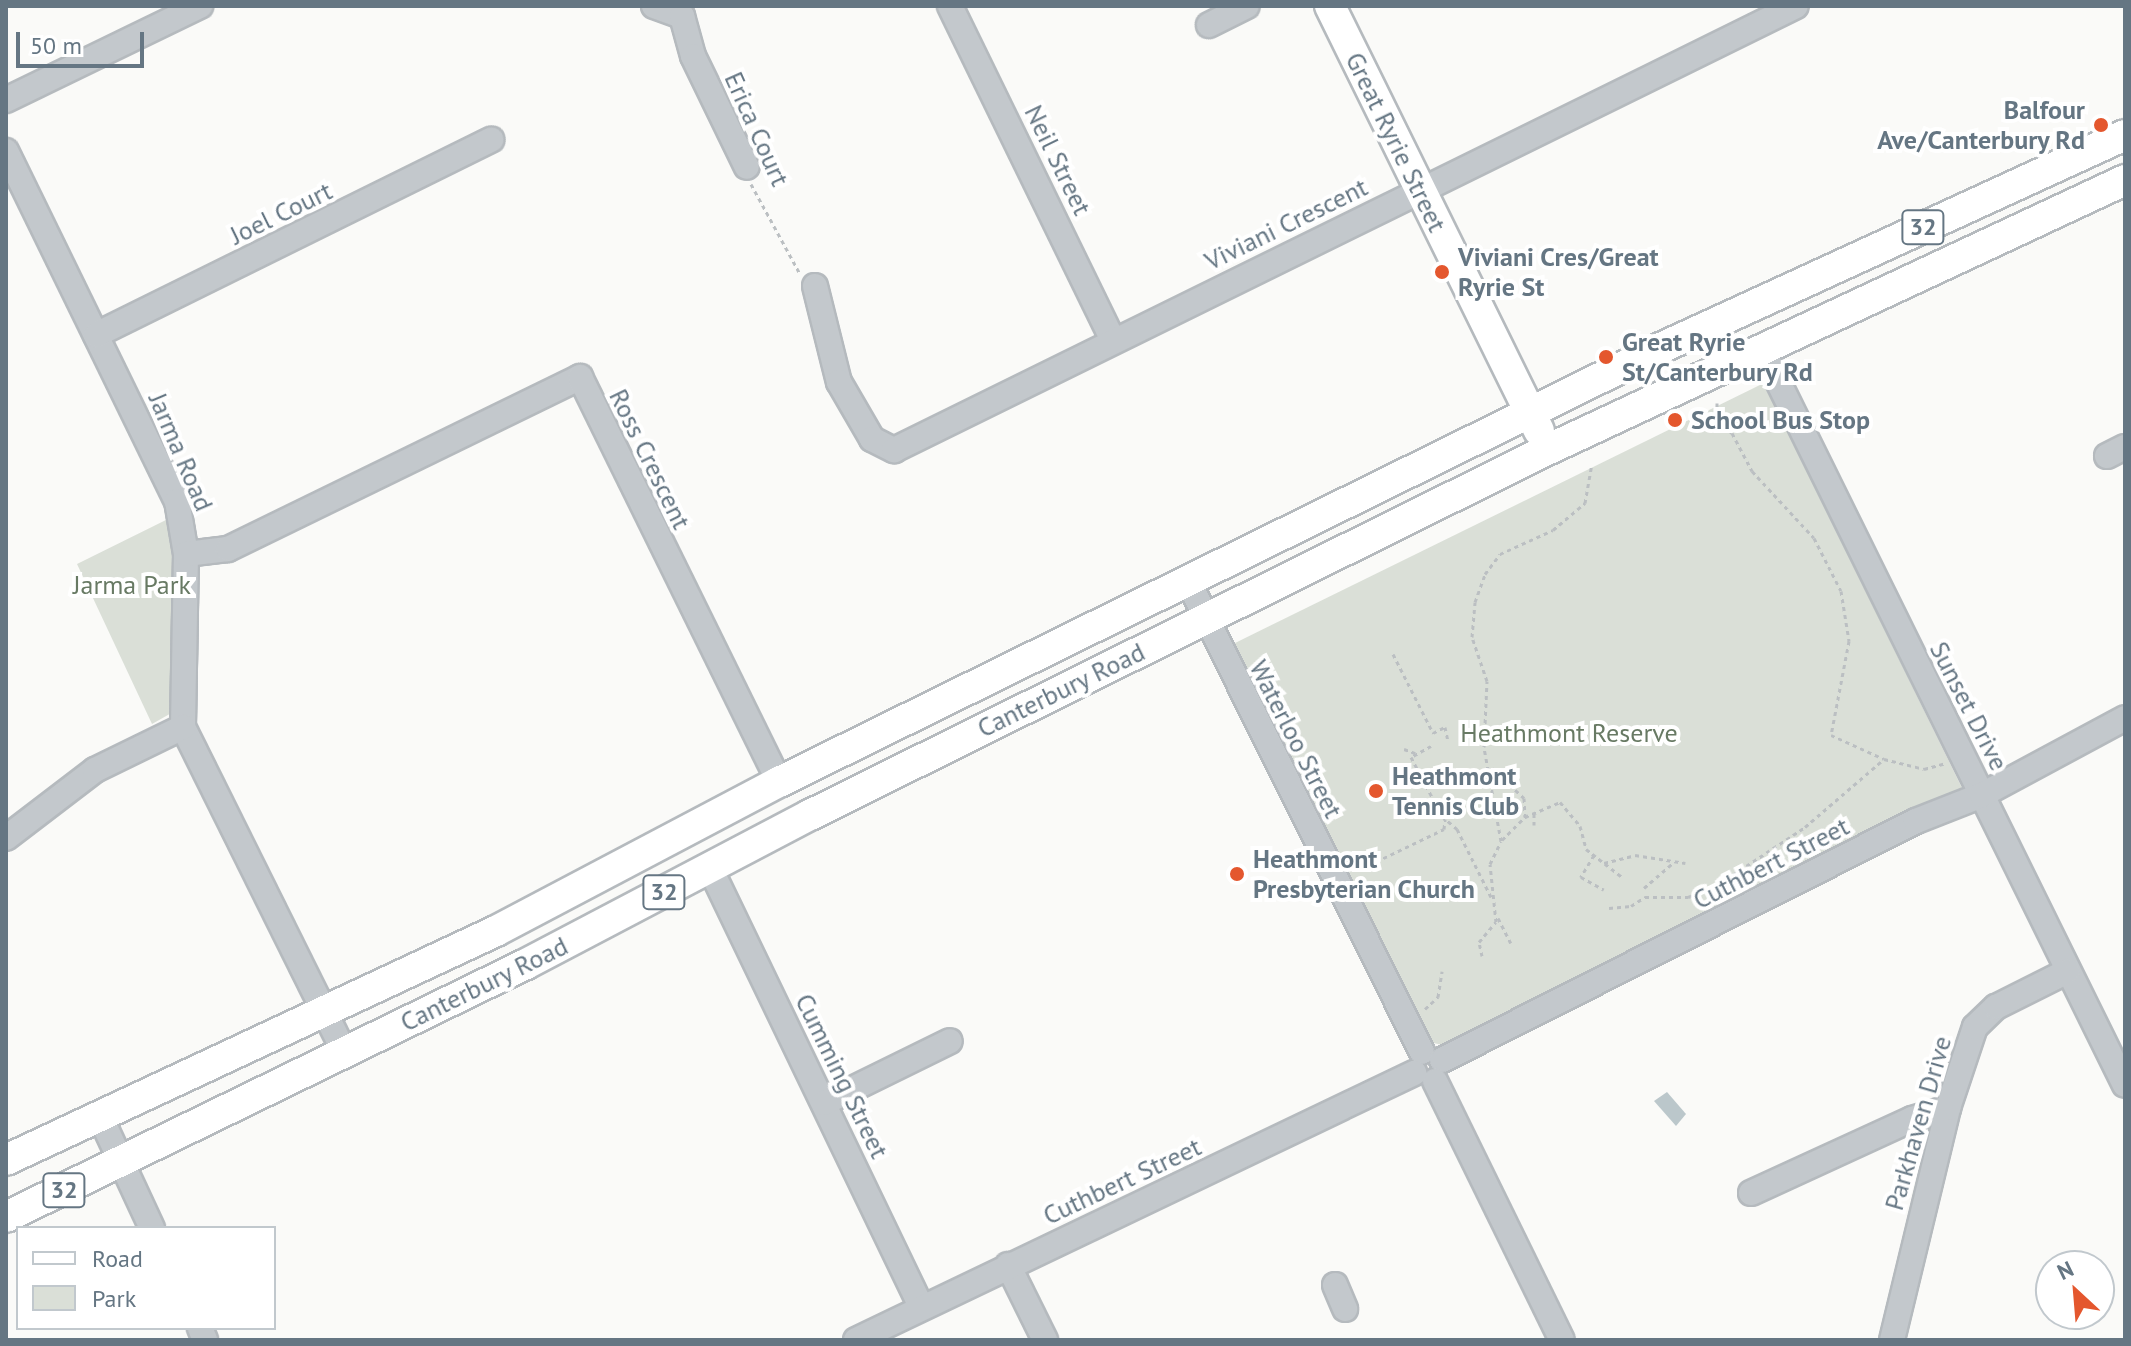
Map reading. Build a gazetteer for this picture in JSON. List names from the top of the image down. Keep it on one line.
{"streets":{"main road":["Great Ryrie Street","32","Canterbury Road"],"street":["Erica Court","Neil Street","Joel Court","Viviani Crescent","Jarma Road","Ross Crescent","Sunset Drive","Waterloo Street","Cuthbert Street","Cumming Street","Parkhaven Drive"]},"crossings":[["Erica Court","Viviani Crescent"],["Great Ryrie Street","Viviani Crescent"],["Great Ryrie Street","Canterbury Road"],["Neil Street","Viviani Crescent"],["Joel Court","Jarma Road"],["Jarma Road","Ross Crescent"],["Jarma Road","Canterbury Road"],["Ross Crescent","Canterbury Road"],["Canterbury Road","Sunset Drive"],["Canterbury Road","Waterloo Street"],["Canterbury Road","Cumming Street"],["Sunset Drive","Cuthbert Street"],["Sunset Drive","Parkhaven Drive"],["Waterloo Street","Cuthbert Street"],["Cuthbert Street","Cumming Street"]],"parks":["Jarma Park","Heathmont Reserve"],"places":["Balfour Ave/Canterbury Rd","Viviani Cres/Great Ryrie St","Great Ryrie St/Canterbury Rd","School Bus Stop","Heathmont Tennis Club","Heathmont Presbyterian Church"],"legend":["Road","Park"],"scale_bar":"50 m","north":"top left"}
